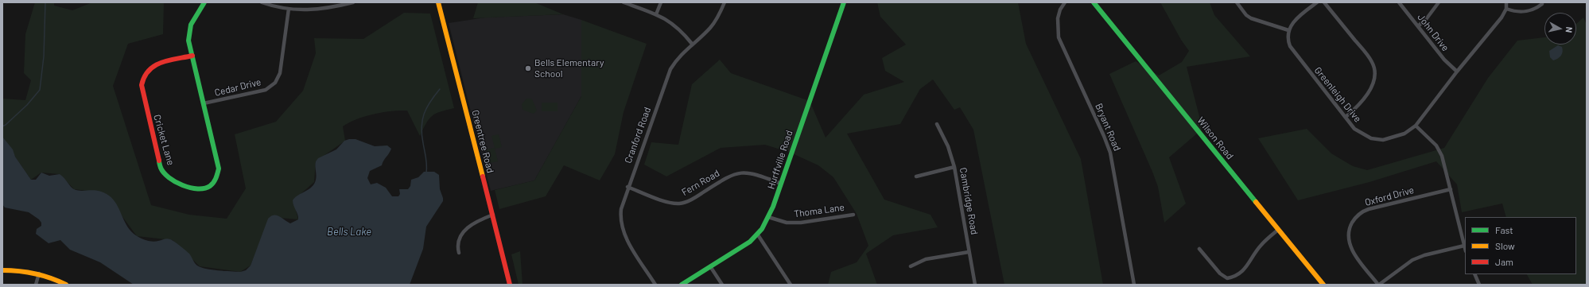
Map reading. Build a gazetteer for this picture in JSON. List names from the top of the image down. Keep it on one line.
{"streets":{"street":["John Drive","Cedar Drive","Greenleigh Drive","Bryant Road","Cranford Road","Wilson Road","Cricket Lane","Greentree Road","Hurffville Road","Fern Road","Oxford Drive","Cambridge Road","Thoma Lane"]},"crossings":[["John Drive","Greenleigh Drive"],["Cedar Drive","Cricket Lane"],["Cranford Road","Fern Road"],["Hurffville Road","Fern Road"],["Hurffville Road","Thoma Lane"]],"water":["Bells Lake"],"places":["Bells Elementary School"],"legend":["Fast","Slow","Jam"],"north":"right"}
